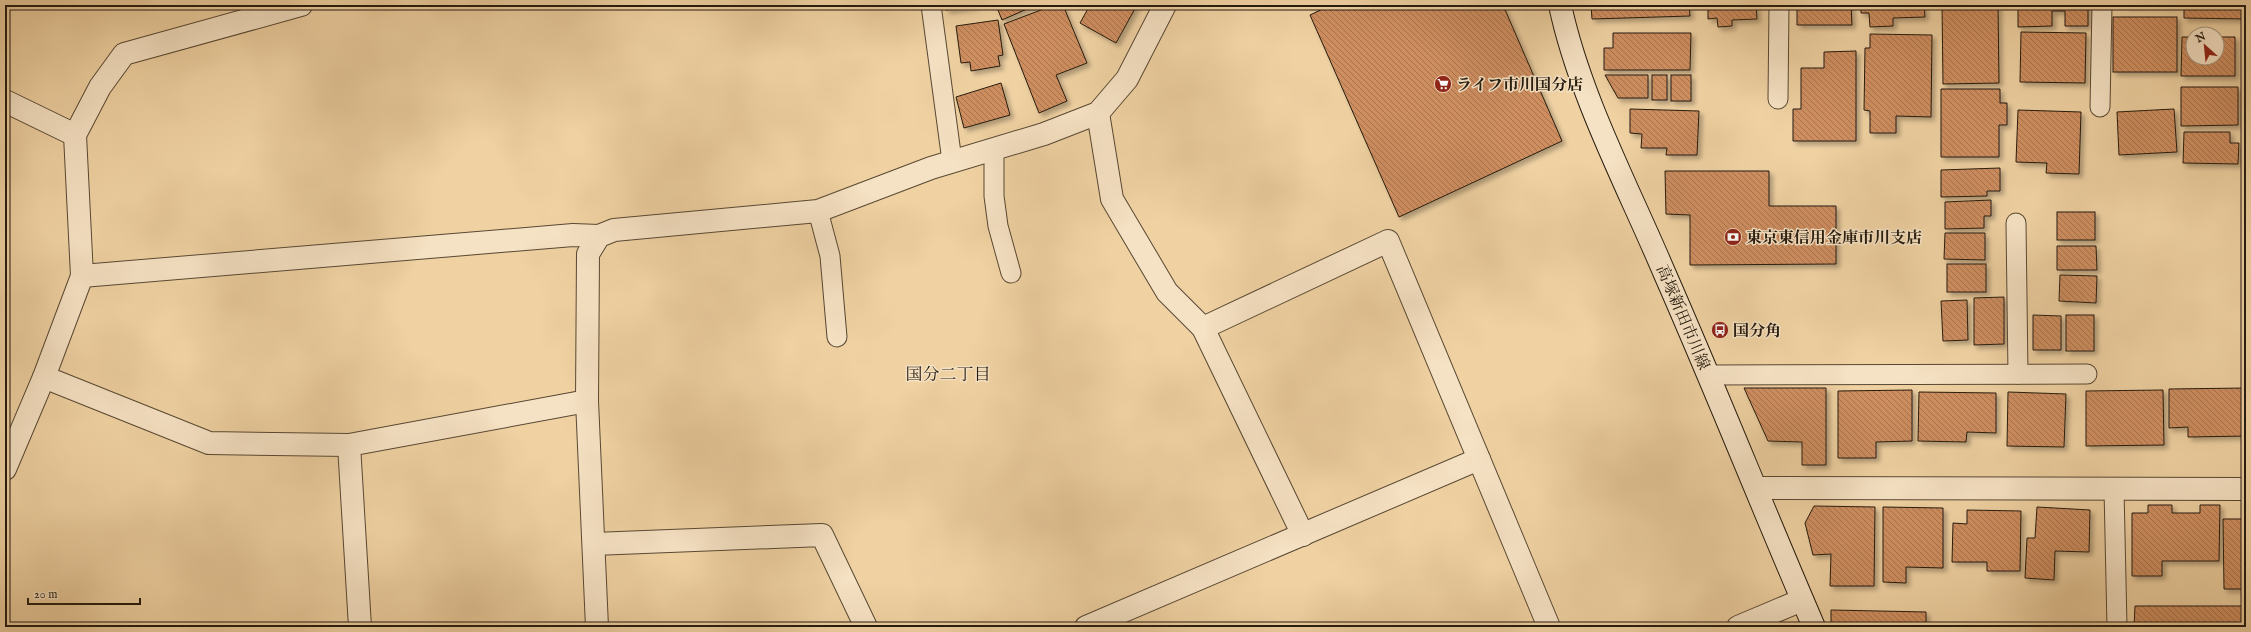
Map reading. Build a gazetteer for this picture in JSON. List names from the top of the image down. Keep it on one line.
{"streets":{"street":["高塚新田市川線"]},"districts":["国分二丁目"],"places":{"supermarket":["ライフ市川国分店"],"bank":["東京東信用金庫市川支店"],"bus stop":["国分角"]},"scale_bar":"20 m","north":"top left"}
